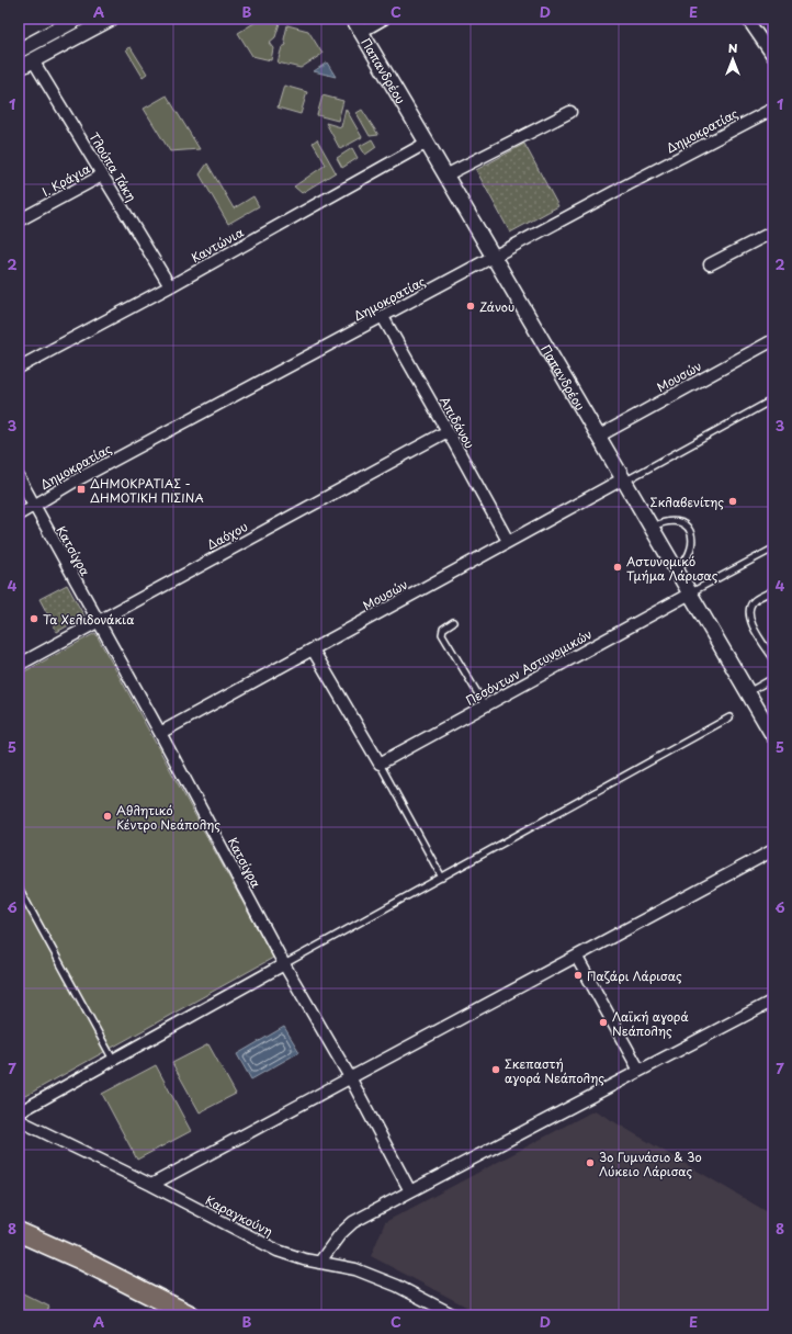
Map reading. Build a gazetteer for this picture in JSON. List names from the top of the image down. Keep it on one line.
{"streets":{"street":["Παπανδρέου","Δημοκρατίας","Τλούπα Τάκη","Ι. Κράγια","Καντώνια","Μουσών","Απιδάνου","Δαόχου","Κατσίγρα","Πεσόντων Αστυνομικών","Καραγκούνη"]},"crossings":[["Παπανδρέου","Δημοκρατίας"],["Παπανδρέου","Καντώνια"],["Παπανδρέου","Μουσών"],["Παπανδρέου","Πεσόντων Αστυνομικών"],["Δημοκρατίας","Απιδάνου"],["Δημοκρατίας","Κατσίγρα"],["Τλούπα Τάκη","Ι. Κράγια"],["Τλούπα Τάκη","Καντώνια"],["Μουσών","Απιδάνου"],["Μουσών","Κατσίγρα"],["Απιδάνου","Δαόχου"],["Δαόχου","Κατσίγρα"]],"places":{"other":["Ζάνου","Σκλαβενίτης","Αστυνομικό Τμήμα Λάρισας","Τα Χελιδονάκια","Αθλητικό Κέντρο Νεάπολης","Παζάρι Λάρισας","Λαϊκή αγορά Νεάπολης","Σκεπαστή αγορά Νεάπολης","3ο Γυμνάσιο & 3ο Λύκειο Λάρισας"],"transit":["ΔΗΜΟΚΡΑΤΙΑΣ - ΔΗΜΟΤΙΚΗ ΠΙΣΙΝΑ"]},"north":"top","grid":{"columns":["A","B","C","D","E"],"rows":["1","2","3","4","5","6","7","8"]}}
